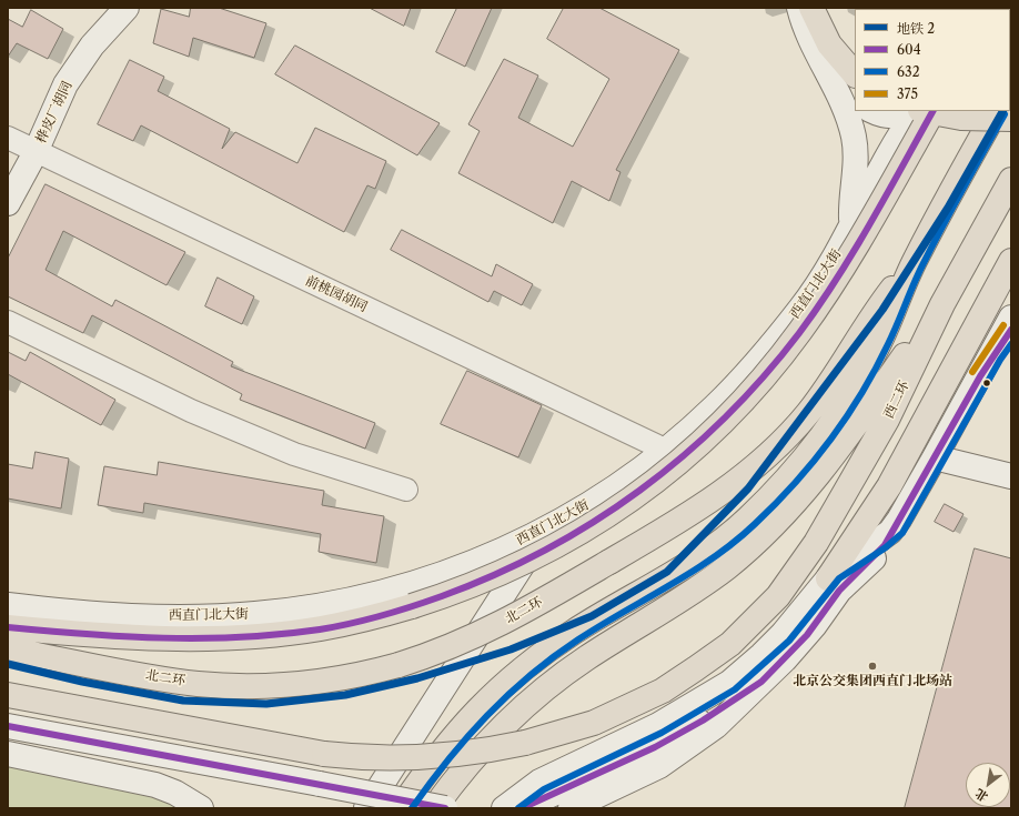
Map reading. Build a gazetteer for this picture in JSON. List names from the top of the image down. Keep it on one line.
{"streets":{"highway":["西二环","北二环"],"street":["桦皮厂胡同","西直门北大街","前桃园胡同"]},"crossings":[["桦皮厂胡同","前桃园胡同"],["西直门北大街","前桃园胡同"]],"places":["北京公交集团西直门北场站"],"lines":["metro line 2","transit line 604","transit line 632","transit line 375"],"legend":["地铁 2","604","632","375"],"north":"bottom left"}
